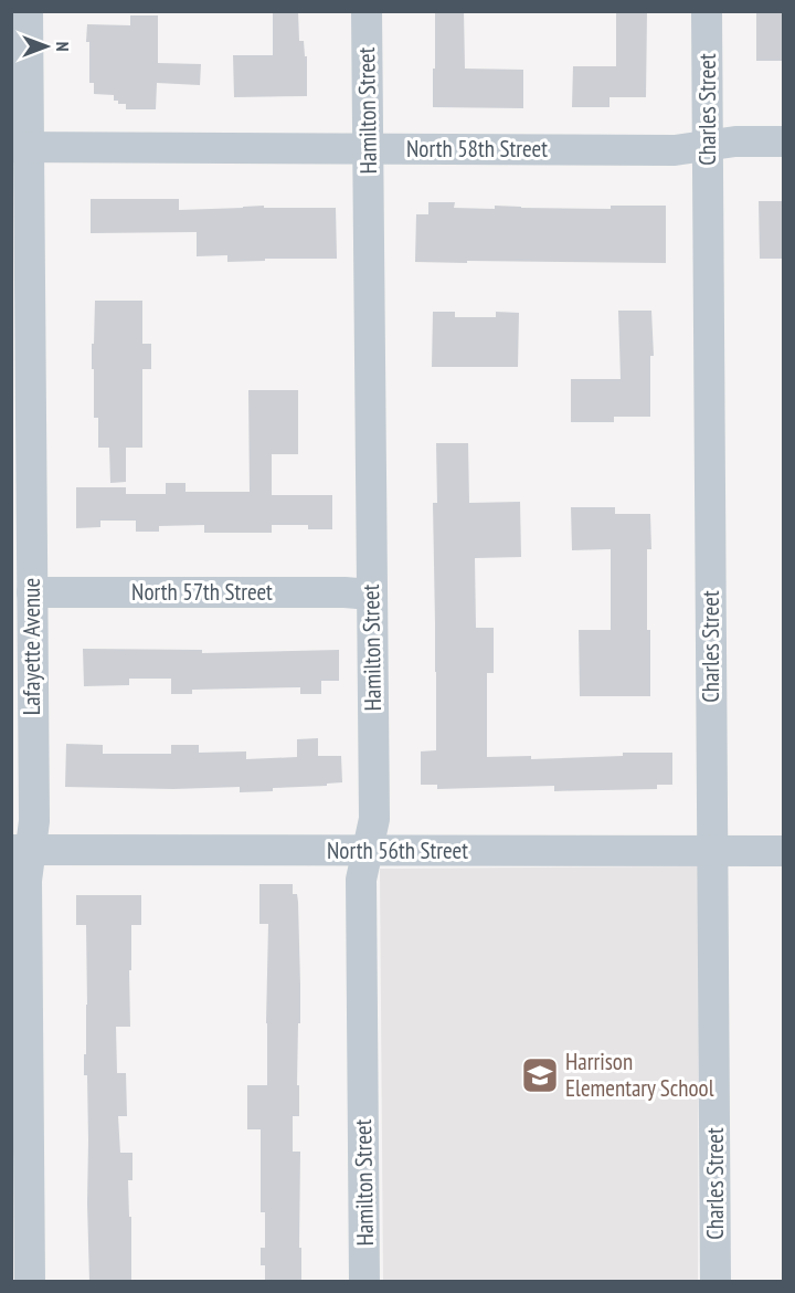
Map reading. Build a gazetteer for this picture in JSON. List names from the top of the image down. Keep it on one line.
{"streets":{"street":["Charles Street","Hamilton Street","North 58th Street","North 57th Street","Lafayette Avenue","North 56th Street"]},"crossings":[["Charles Street","North 58th Street"],["Charles Street","North 56th Street"],["Hamilton Street","North 58th Street"],["Hamilton Street","North 57th Street"],["Hamilton Street","North 56th Street"],["North 58th Street","Lafayette Avenue"],["North 57th Street","Lafayette Avenue"],["Lafayette Avenue","North 56th Street"]],"places":{"school or university":["Harrison Elementary School"]},"north":"right"}
